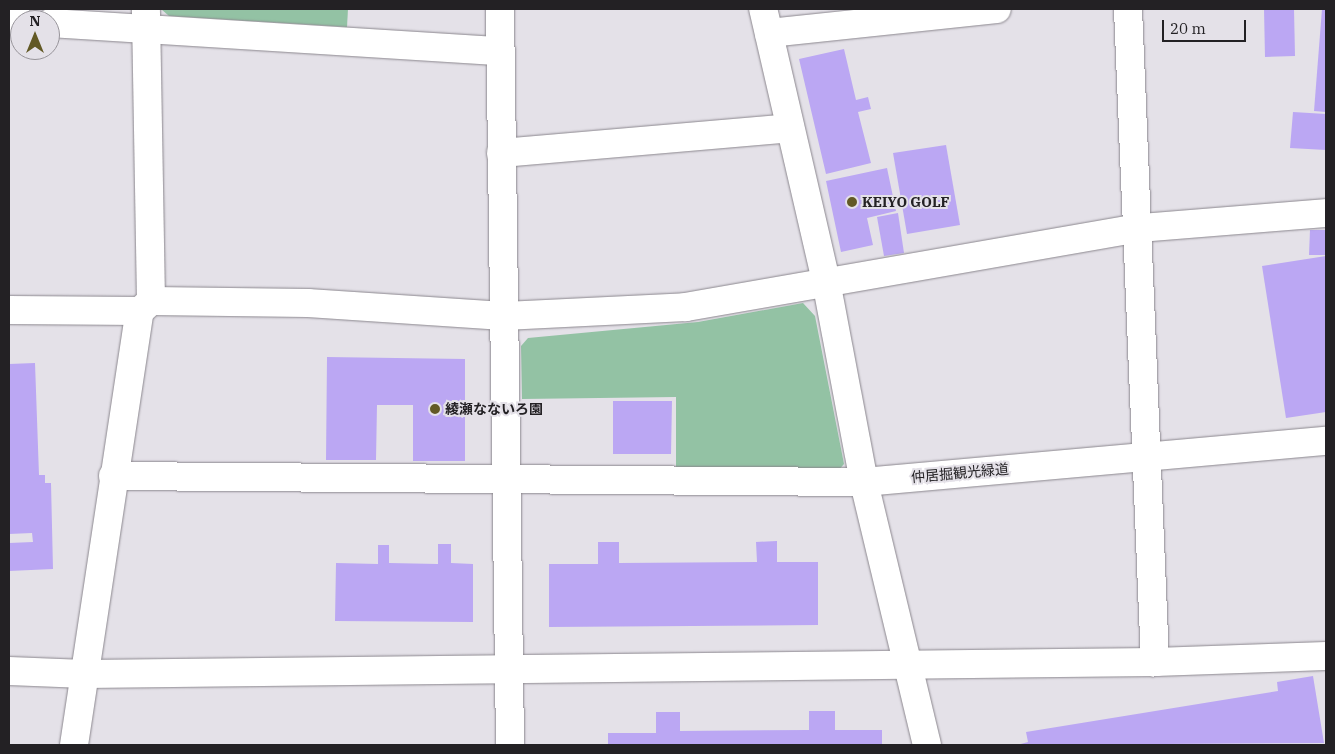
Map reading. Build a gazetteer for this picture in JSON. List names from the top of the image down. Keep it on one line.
{"streets":{"street":["仲居掘観光緑道"]},"places":["KEIYO GOLF","綾瀬なないろ園"],"scale_bar":"20 m","north":"top"}
